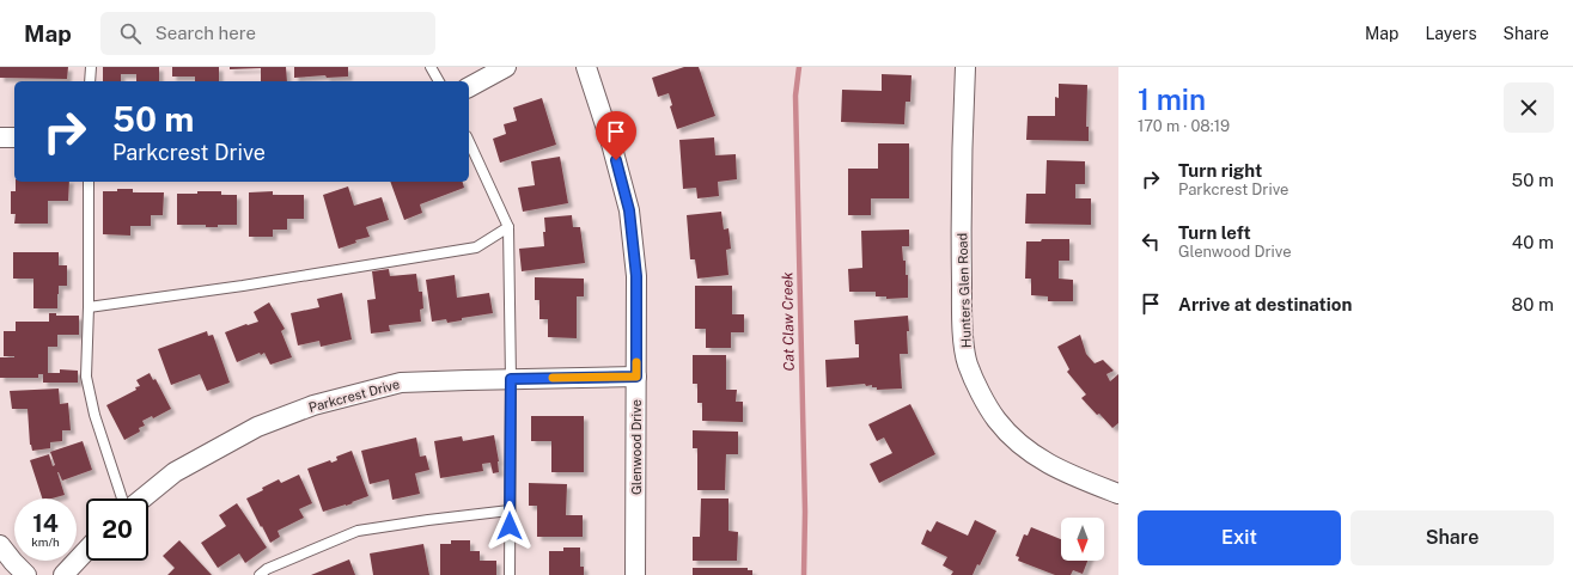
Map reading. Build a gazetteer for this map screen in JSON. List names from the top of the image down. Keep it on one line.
{"streets":{"street":["Hunters Glen Road","Parkcrest Drive","Glenwood Drive"]},"crossings":[["Parkcrest Drive","Glenwood Drive"]],"water":["Cat Claw Creek"],"north":"bottom","page":{"header":"Map","search":"Search here","nav":["Map","Layers","Share"],"heading":["1 min","170 m · 08:19"],"turn":["50 m","Parkcrest Drive"],"list":[{"name":"Turn right","note":"Parkcrest Drive","value":"50 m"},{"name":"Turn left","note":"Glenwood Drive","value":"40 m"},{"name":"Arrive at destination","value":"80 m"}],"speed":"14 km/h","limit":"20","buttons":["Exit","Share"]}}
